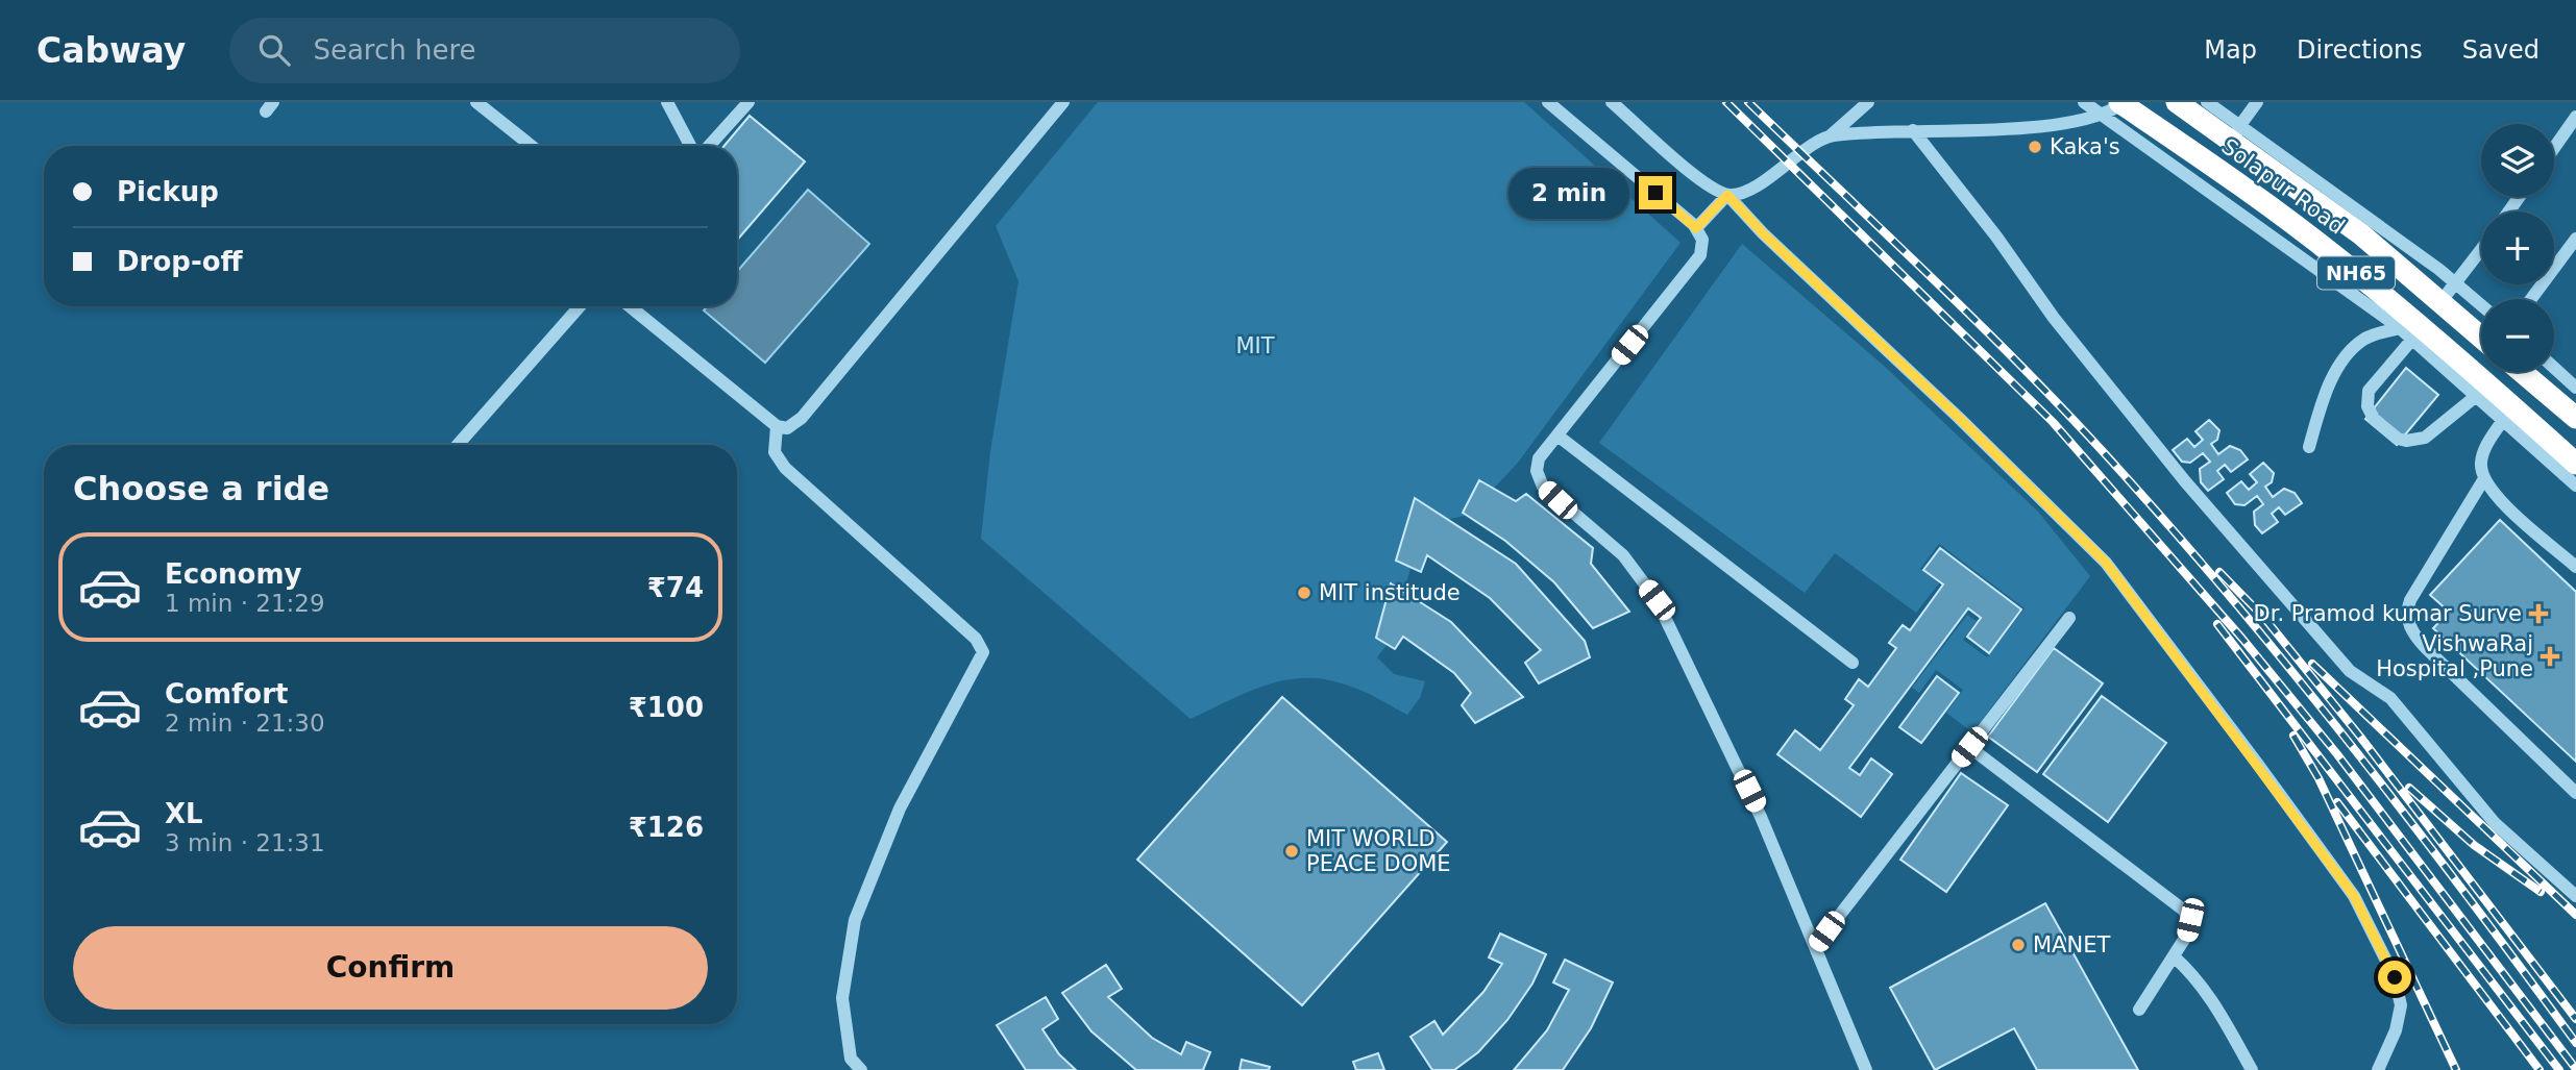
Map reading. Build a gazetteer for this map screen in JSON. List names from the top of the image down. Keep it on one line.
{"streets":{"highway":["Solapur Road","NH65"]},"parks":["MIT"],"places":{"other":["Kaka's","MIT institude","MIT WORLD PEACE DOME","MANET"],"health":["Dr. Pramod kumar Surve","VishwaRaj Hospital ,Pune"]},"page":{"header":"Cabway","search":"Search here","nav":["Map","Directions","Saved"],"map_buttons":["+","−"],"banner":["Pickup","Drop-off"],"bubble":"2 min","heading":"Choose a ride","list":[{"name":"Economy","note":"1 min · 21:29","value":"₹74"},{"name":"Comfort","note":"2 min · 21:30","value":"₹100"},{"name":"XL","note":"3 min · 21:31","value":"₹126"}],"buttons":"Confirm"}}
